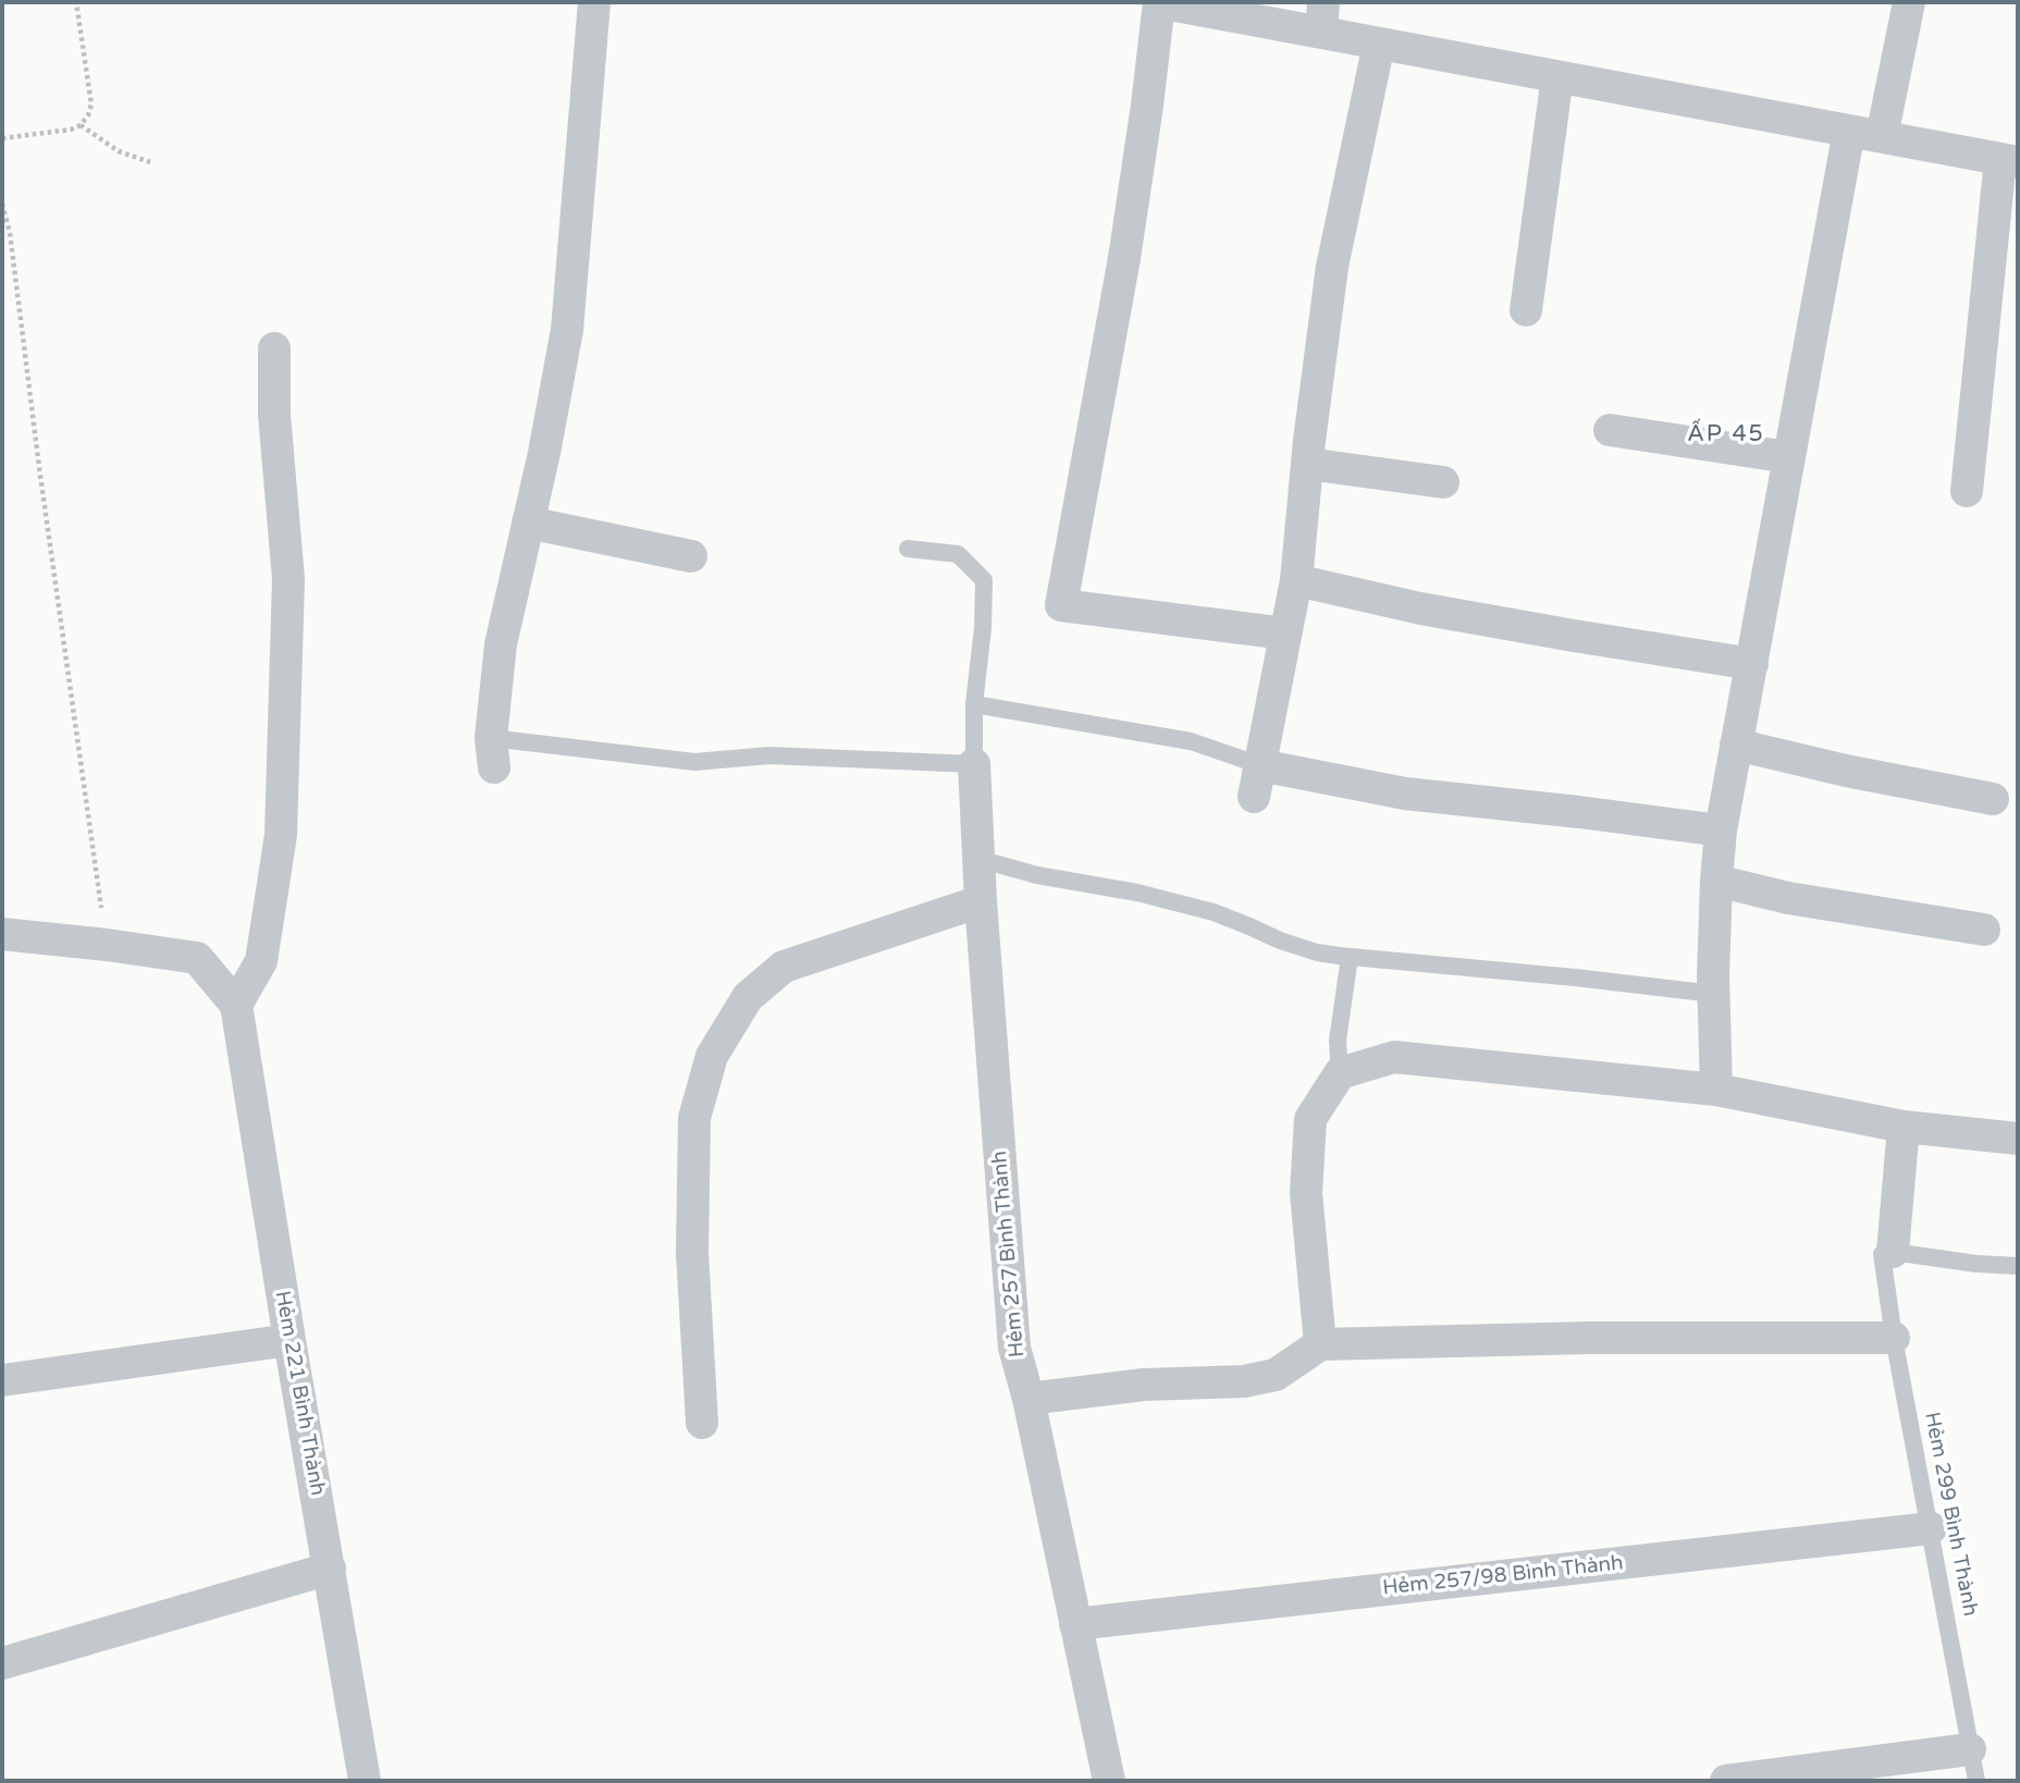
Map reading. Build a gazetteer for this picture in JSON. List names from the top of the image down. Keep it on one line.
{"streets":{"street":["Hẻm 257 Bình Thành","Hẻm 221 Bình Thành","Hẻm 257/98 Bình Thành"],"lane":["Hẻm 299 Bình Thành"]},"crossings":[["Hẻm 257 Bình Thành","Hẻm 257/98 Bình Thành"],["Hẻm 299 Bình Thành","Hẻm 257/98 Bình Thành"]],"districts":["ẤP 45"]}
